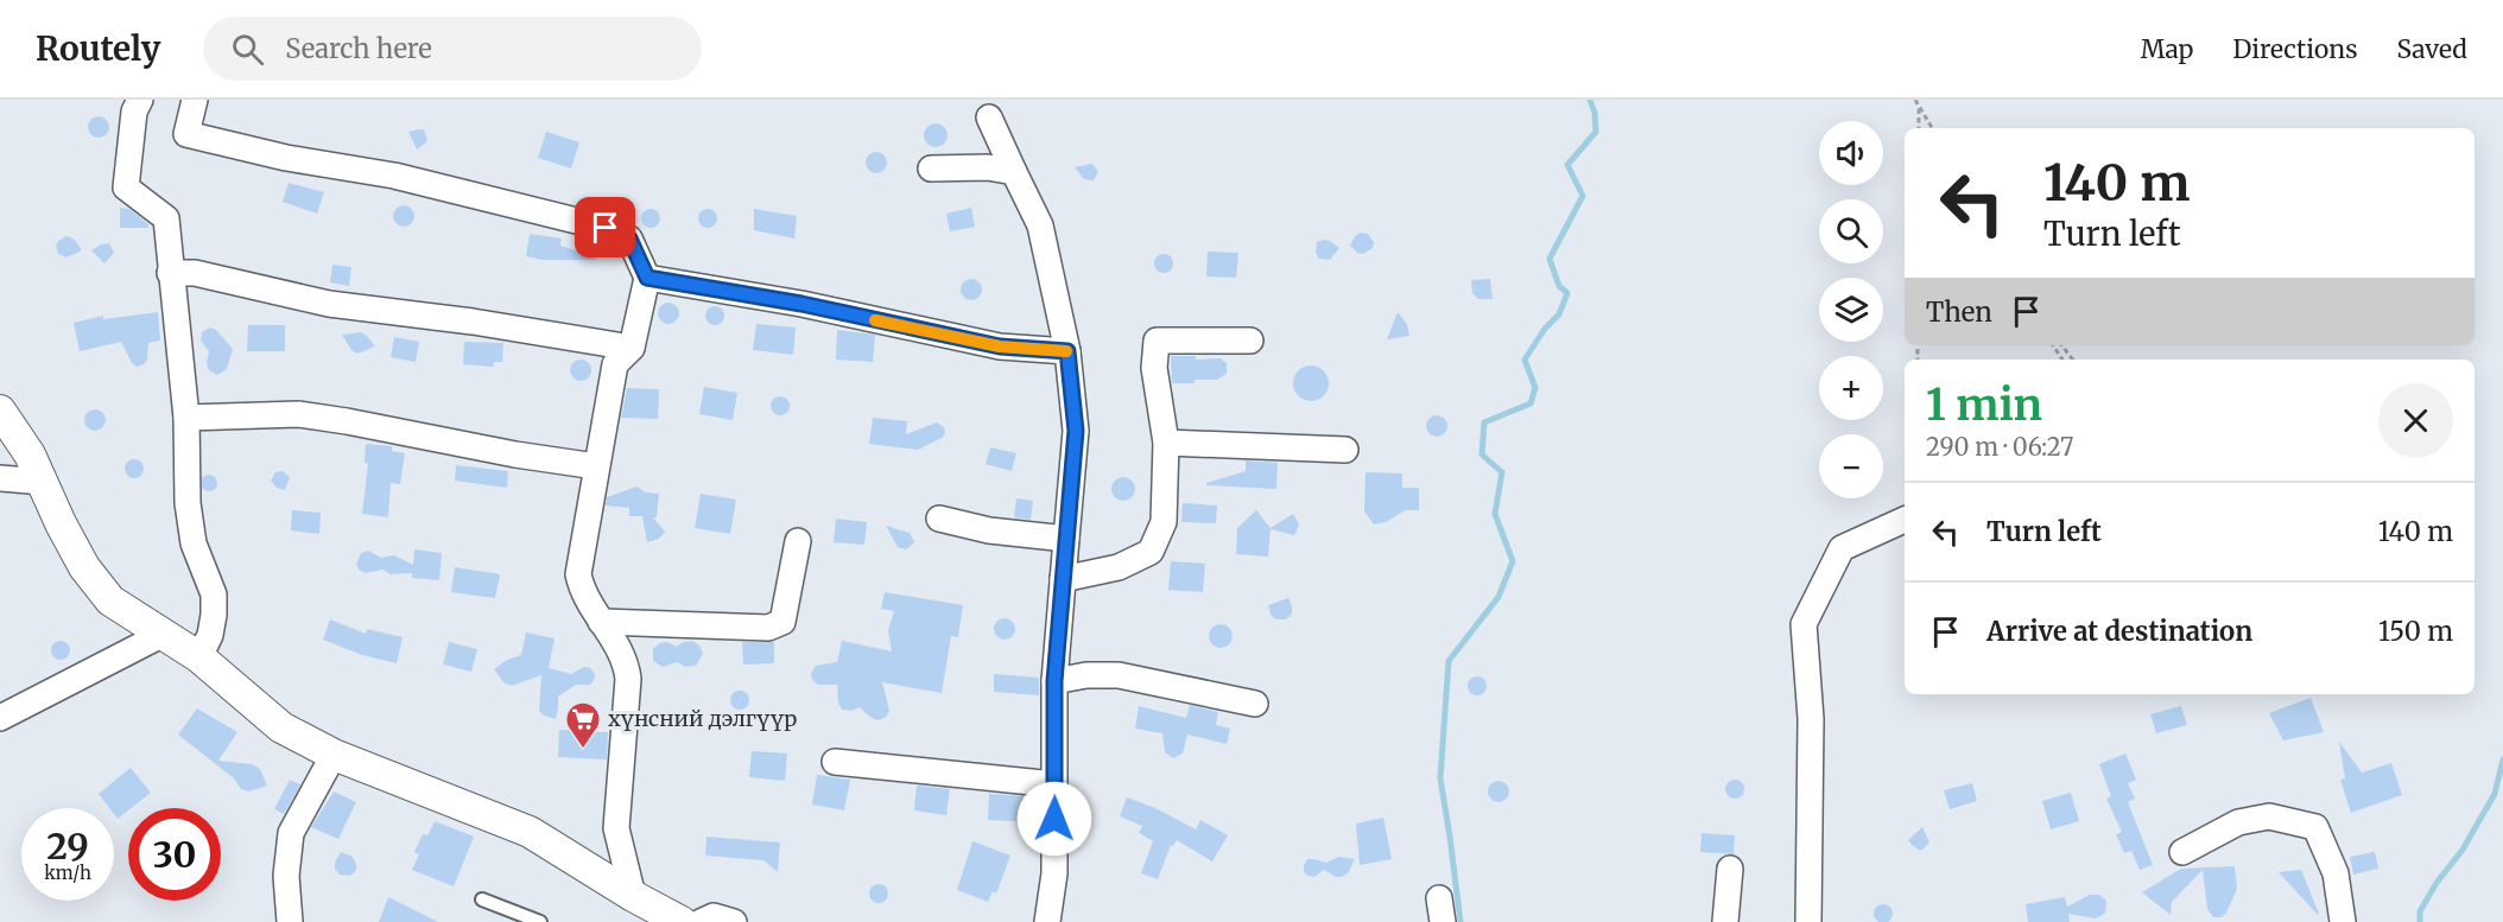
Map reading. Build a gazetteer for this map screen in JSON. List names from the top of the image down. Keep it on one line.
{"places":{"supermarket":["хүнсний дэлгүүр"]},"page":{"header":"Routely","search":"Search here","nav":["Map","Directions","Saved"],"map_buttons":["+","−"],"turn":["140 m","Turn left"],"then":"Then","heading":["1 min","290 m · 06:27"],"list":[{"name":"Turn left","value":"140 m"},{"name":"Arrive at destination","value":"150 m"}],"speed":"29 km/h","limit":"30"}}
